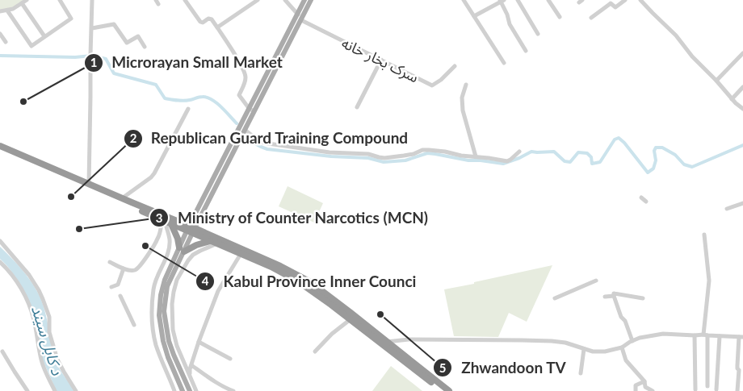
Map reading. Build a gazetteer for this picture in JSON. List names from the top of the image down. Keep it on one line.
{"streets":{"street":["سرک بخار خانه"]},"water":["د کابل سيند"],"places":["Microrayan Small Market","Republican Guard Training Compound","Ministry of Counter Narcotics (MCN)","Kabul Province Inner Counci","Zhwandoon TV"]}
